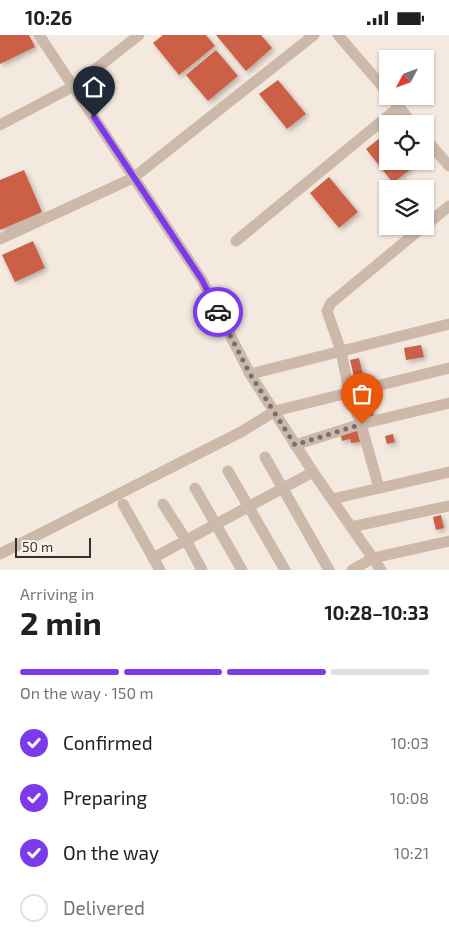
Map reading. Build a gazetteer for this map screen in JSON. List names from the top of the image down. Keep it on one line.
{"scale_bar":"50 m","north":"bottom left","page":{"status":"10:26","scale":"50 m","heading":["2 min","Arriving in","10:28–10:33"],"bar":"On the way · 150 m","list":[["Confirmed","10:03"],["Preparing","10:08"],["On the way","10:21"],"Delivered"]}}
